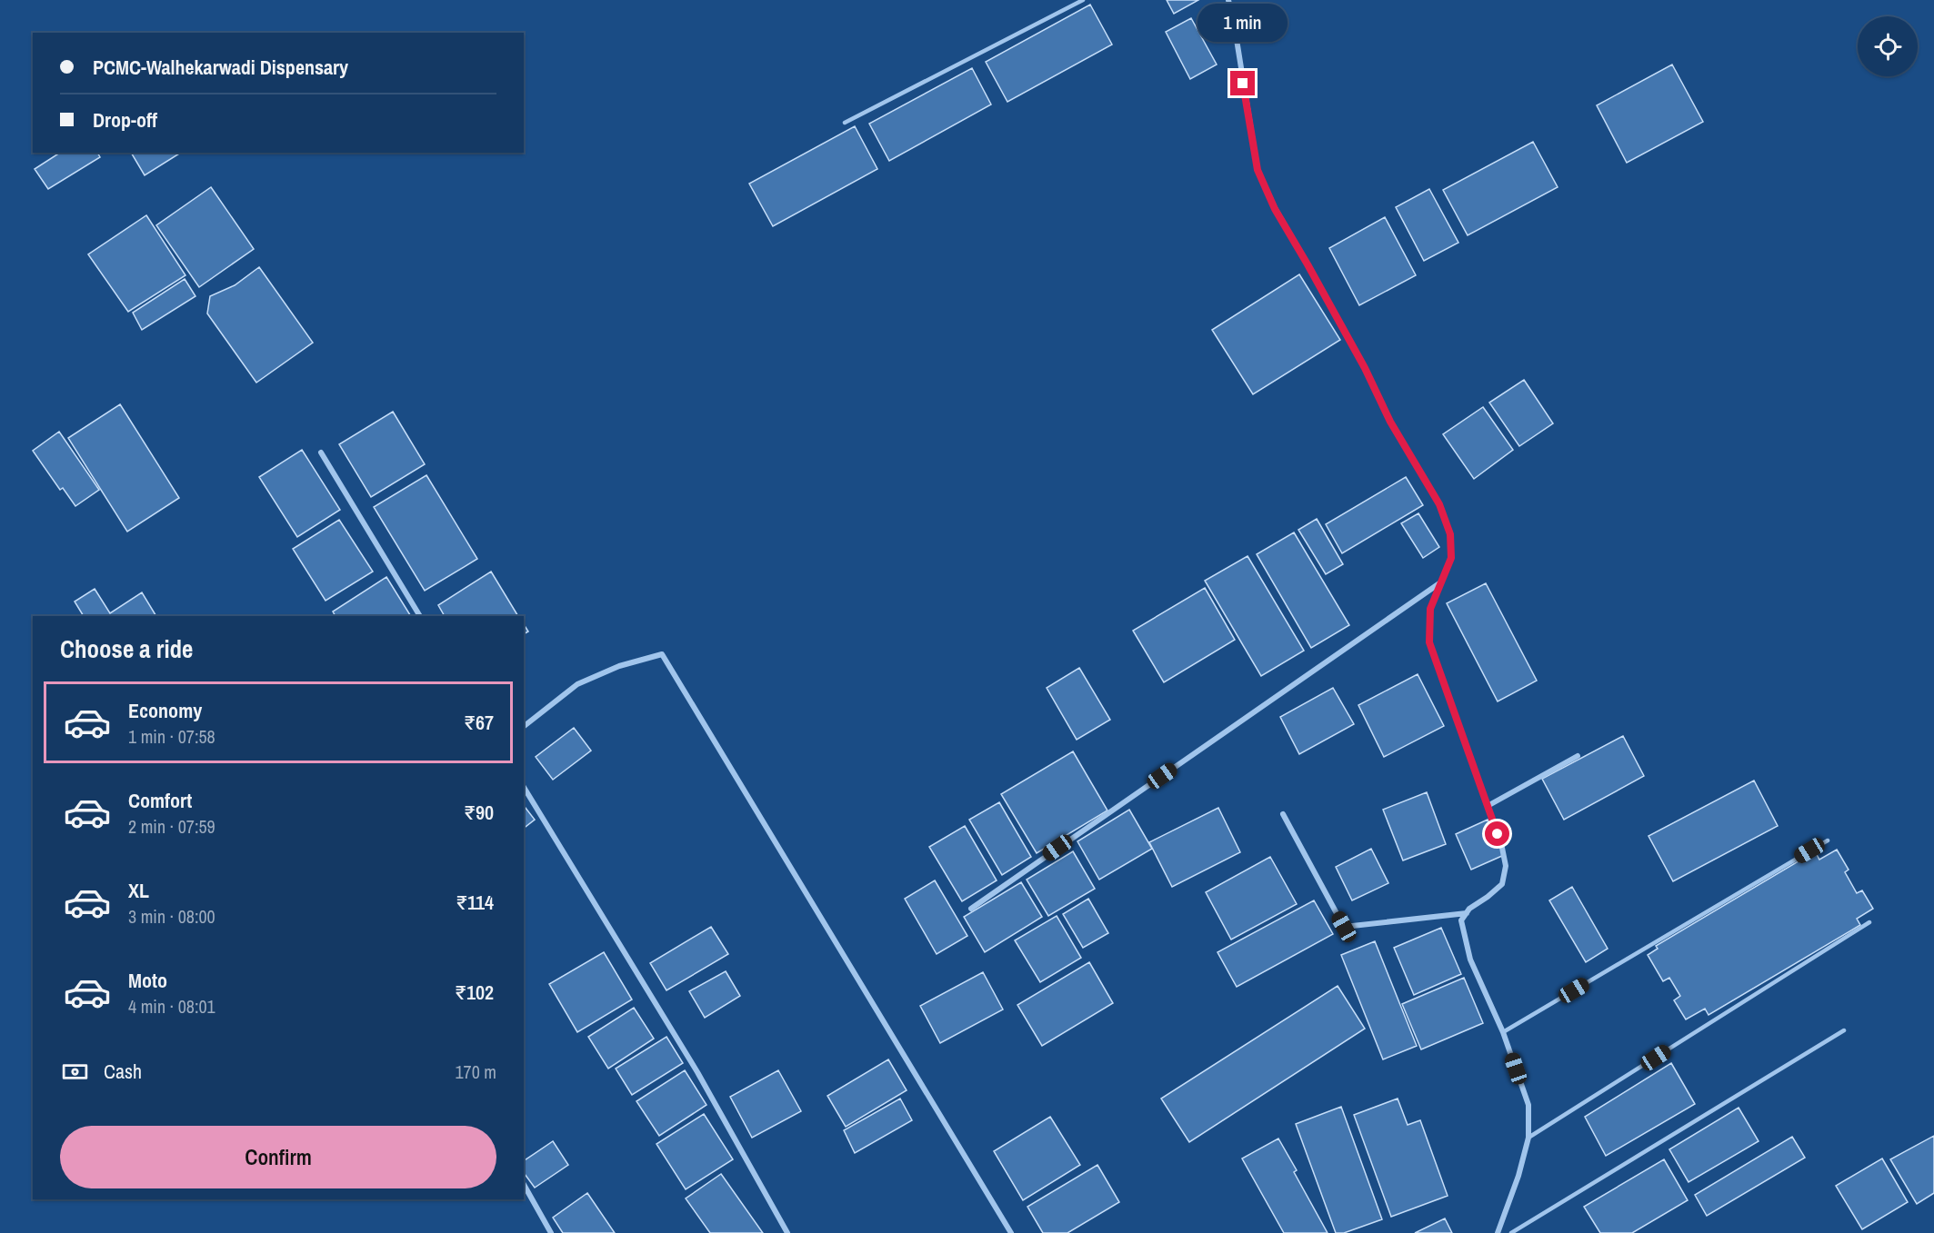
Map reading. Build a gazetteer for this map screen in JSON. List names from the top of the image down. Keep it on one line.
{"page":{"bubble":"1 min","banner":["PCMC-Walhekarwadi Dispensary","Drop-off"],"heading":"Choose a ride","list":[{"name":"Economy","note":"1 min · 07:58","value":"₹67"},{"name":"Comfort","note":"2 min · 07:59","value":"₹90"},{"name":"XL","note":"3 min · 08:00","value":"₹114"},{"name":"Moto","note":"4 min · 08:01","value":"₹102"}],"pay":["Cash","170 m"],"buttons":"Confirm"}}
